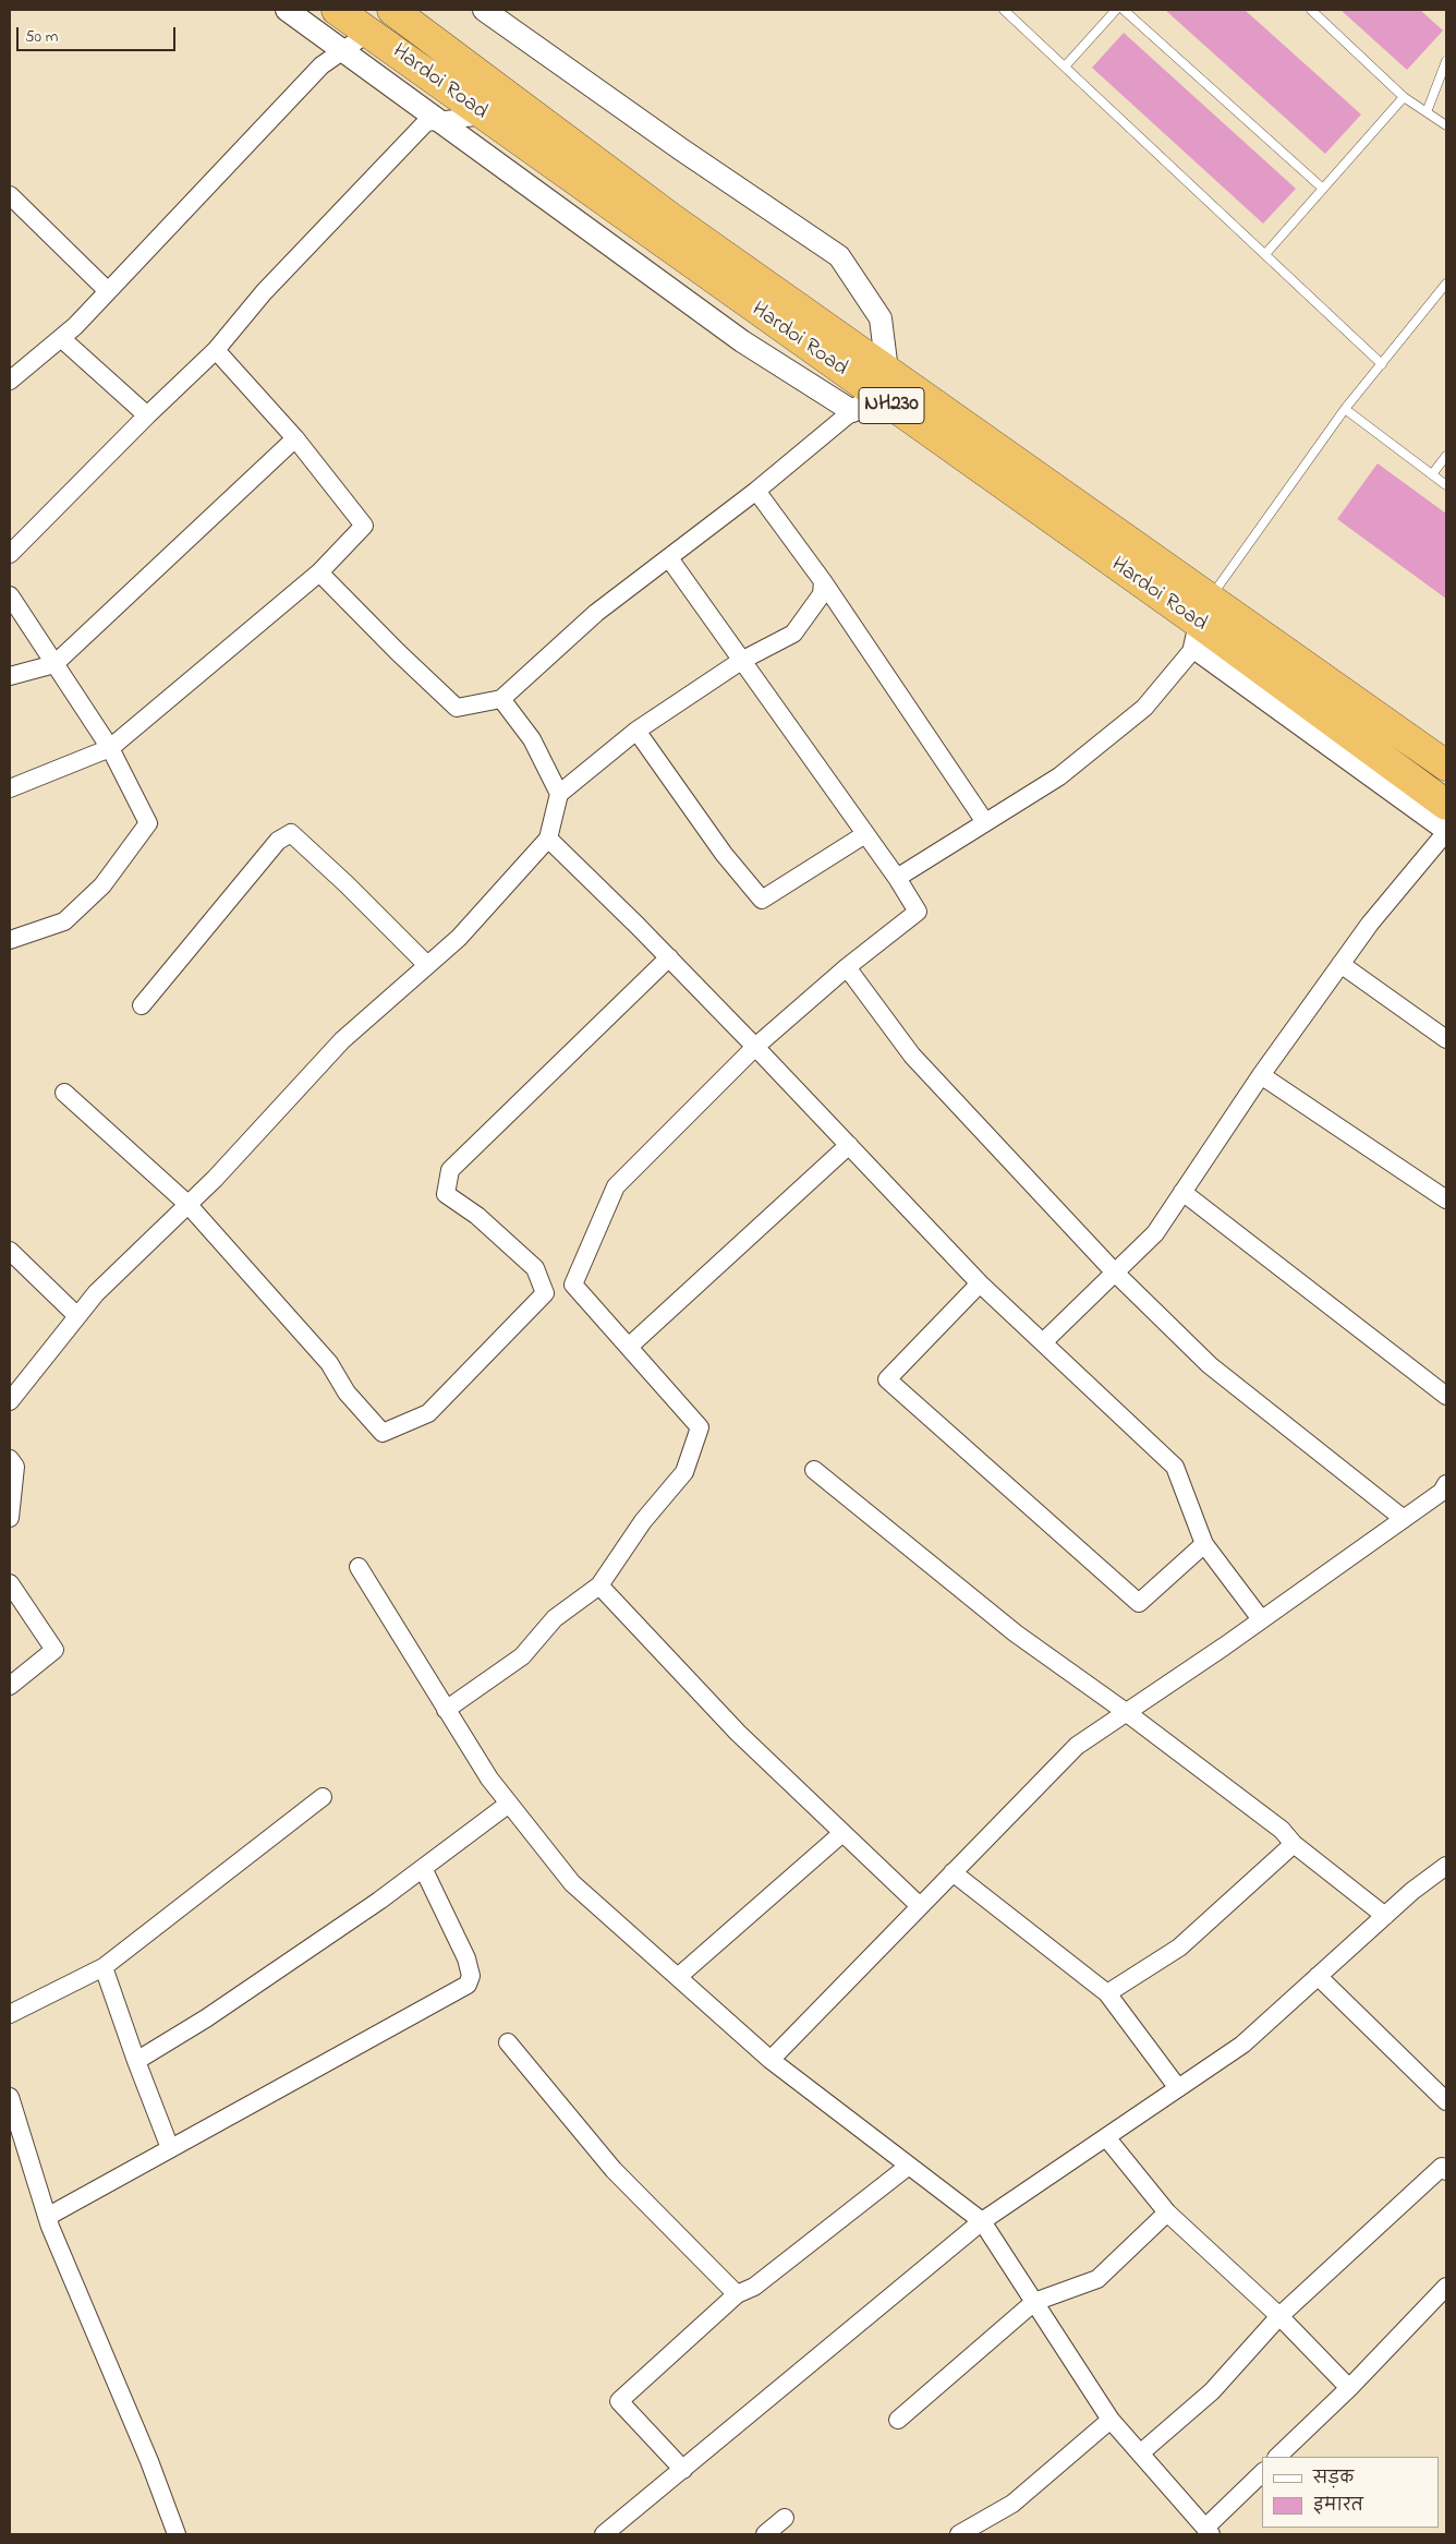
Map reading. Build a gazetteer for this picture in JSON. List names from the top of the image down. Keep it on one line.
{"streets":{"highway":["Hardoi Road","NH230"]},"legend":["सड़क","इमारत"],"scale_bar":"50 m"}
